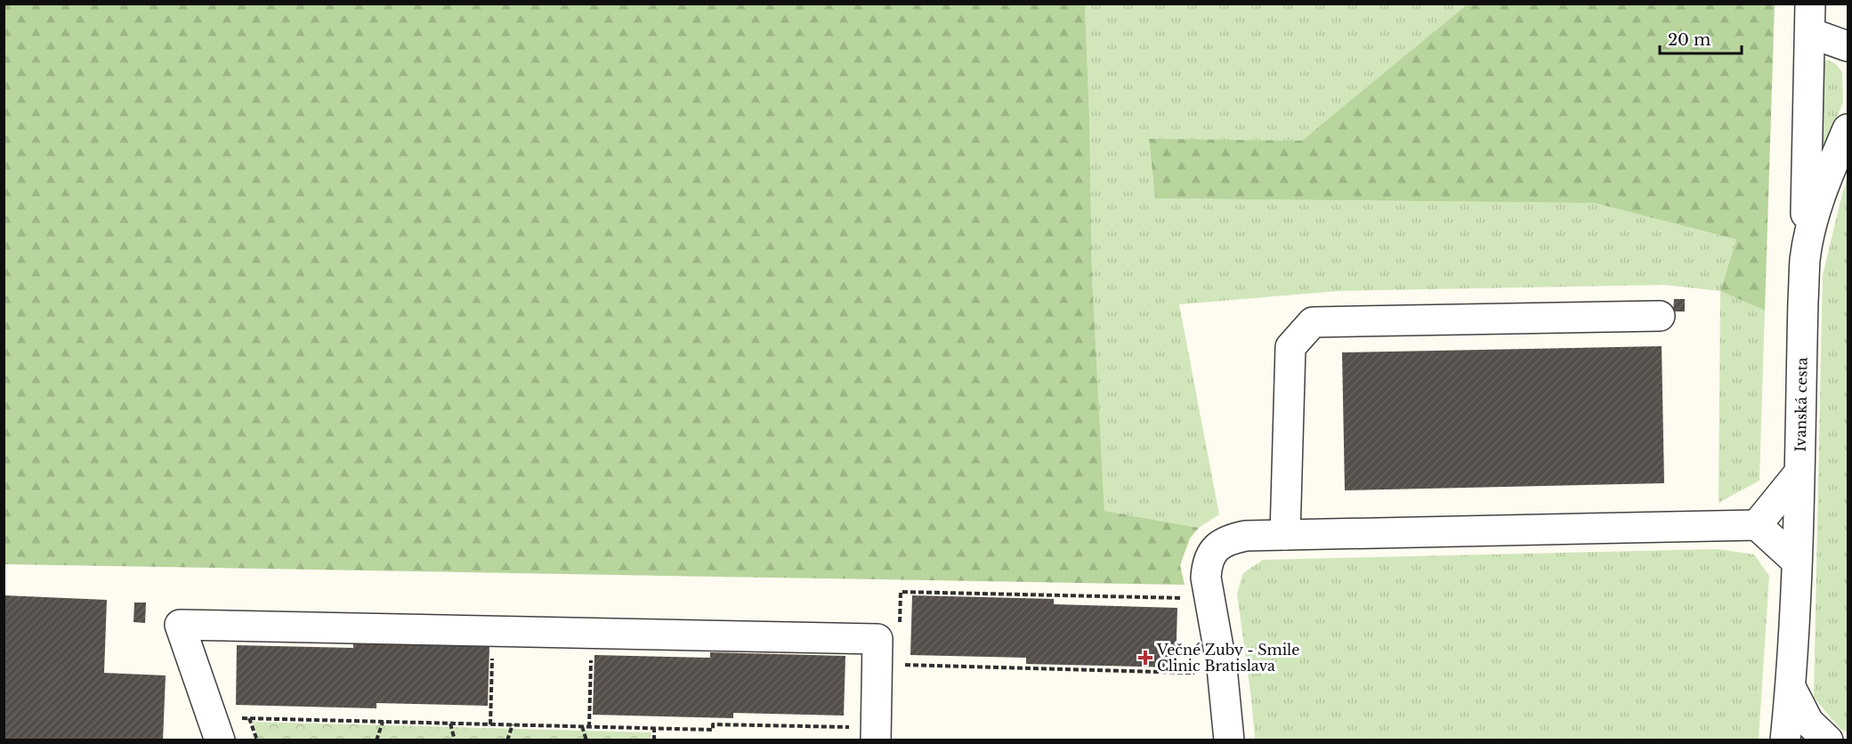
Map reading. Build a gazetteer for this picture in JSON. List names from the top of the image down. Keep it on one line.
{"streets":{"street":["Ivanská cesta"]},"places":{"health":["Večné Zuby - Smile Clinic Bratislava"]},"scale_bar":"20 m"}
